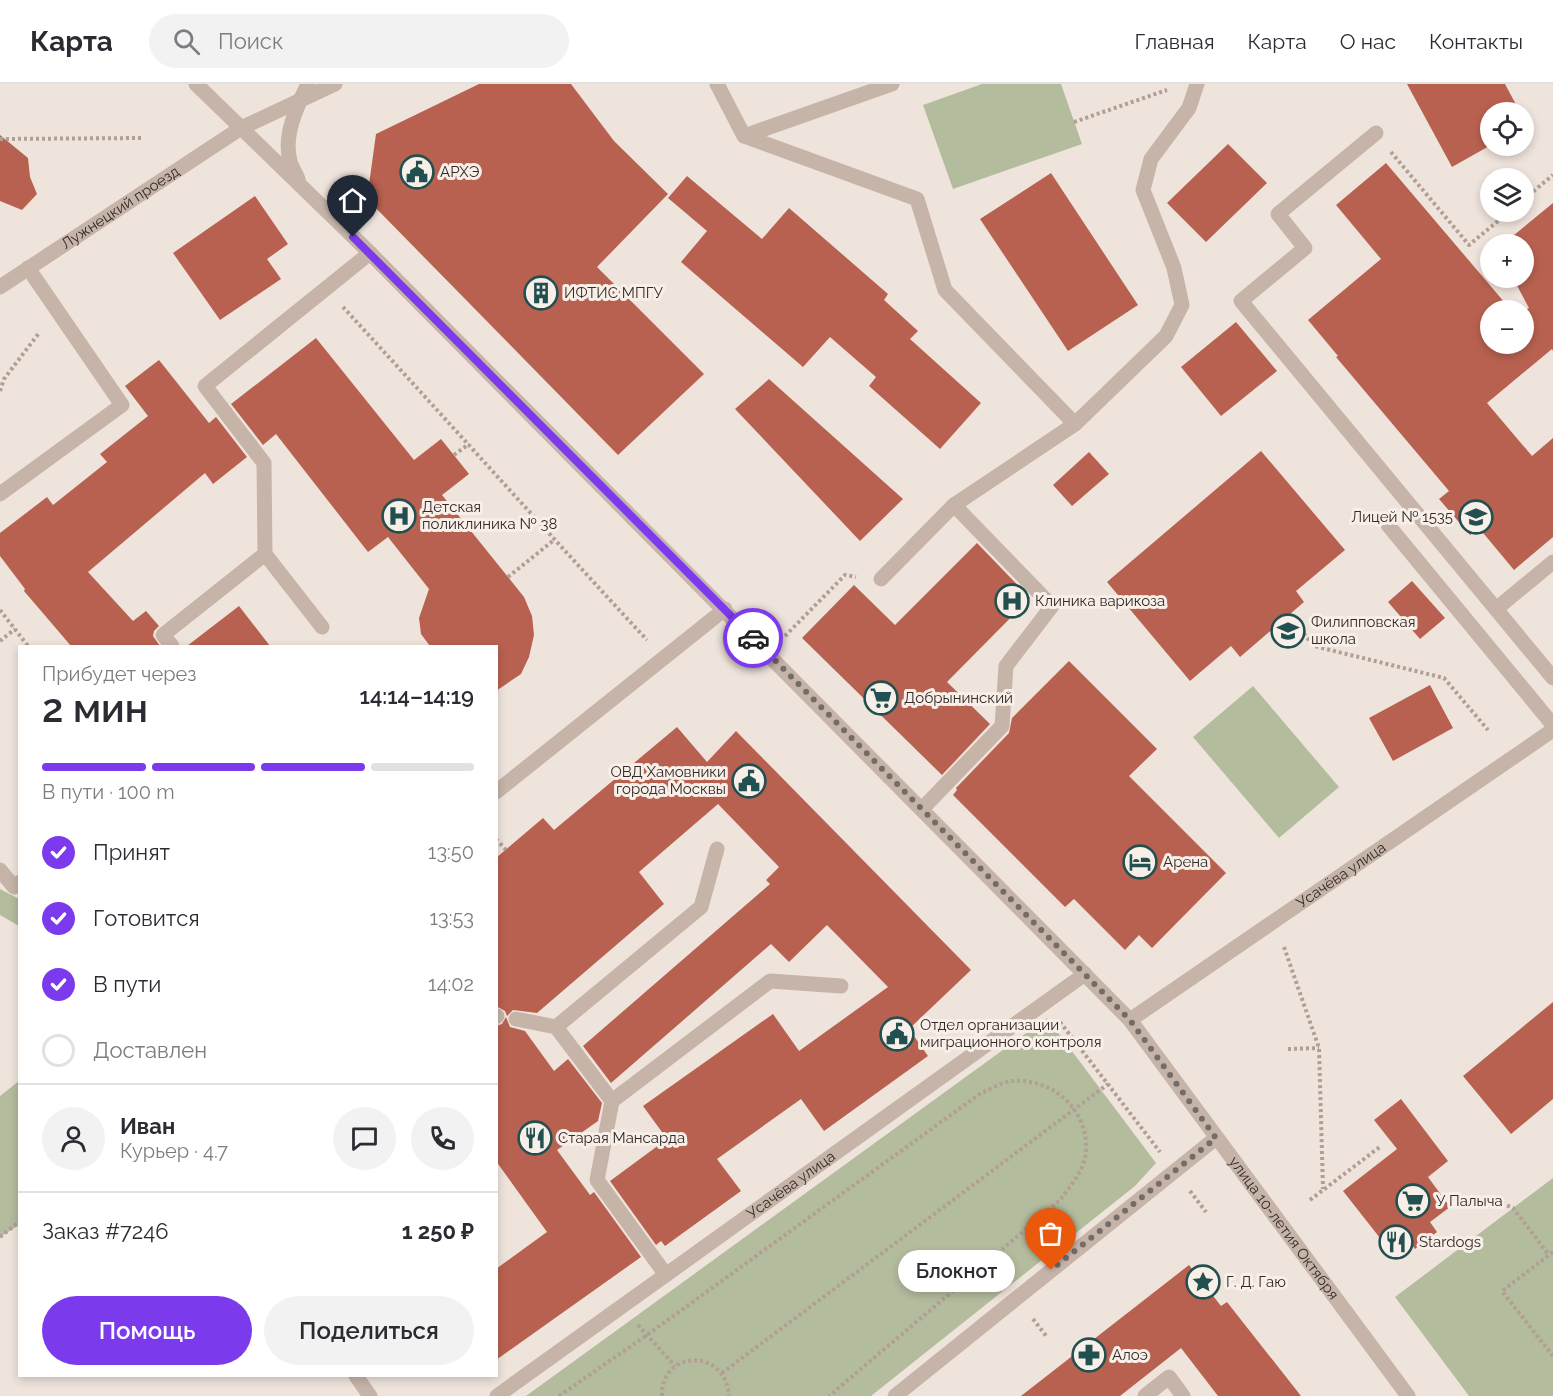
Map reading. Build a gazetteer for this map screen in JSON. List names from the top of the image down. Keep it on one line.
{"streets":{"street":["Лужнецкий проезд","Усачёва улица","улица 10-летия Октября"]},"crossings":[["Лужнецкий проезд","улица 10-летия Октября"],["Усачёва улица","улица 10-летия Октября"]],"places":{"public building":["АРХЭ","ОВД Хамовники города Москвы","Отдел организации миграционного контроля"],"building":["ИФТИС МПГУ"],"hospital":["Детская поликлиника № 38","Клиника варикоза"],"school or university":["Лицей № 1535","Филипповская школа"],"supermarket":["Добрынинский","У Палыча"],"hotel":["Арена"],"restaurant":["Старая Мансарда","Stardogs"],"other":["Блокнот"],"place":["Г. Д. Гаю"],"pharmacy":["Алоэ"]},"page":{"header":"Карта","search":"Поиск","nav":["Главная","Карта","О нас","Контакты"],"map_buttons":["+","−"],"heading":["2 мин","Прибудет через","14:14–14:19"],"panel":["Иван","Курьер · 4.7","Заказ #7246","1 250 ₽"],"bar":"В пути · 100 m","list":[["Принят","13:50"],["Готовится","13:53"],["В пути","14:02"],"Доставлен"],"bubble":"Блокнот","buttons":["Помощь","Поделиться"]}}
